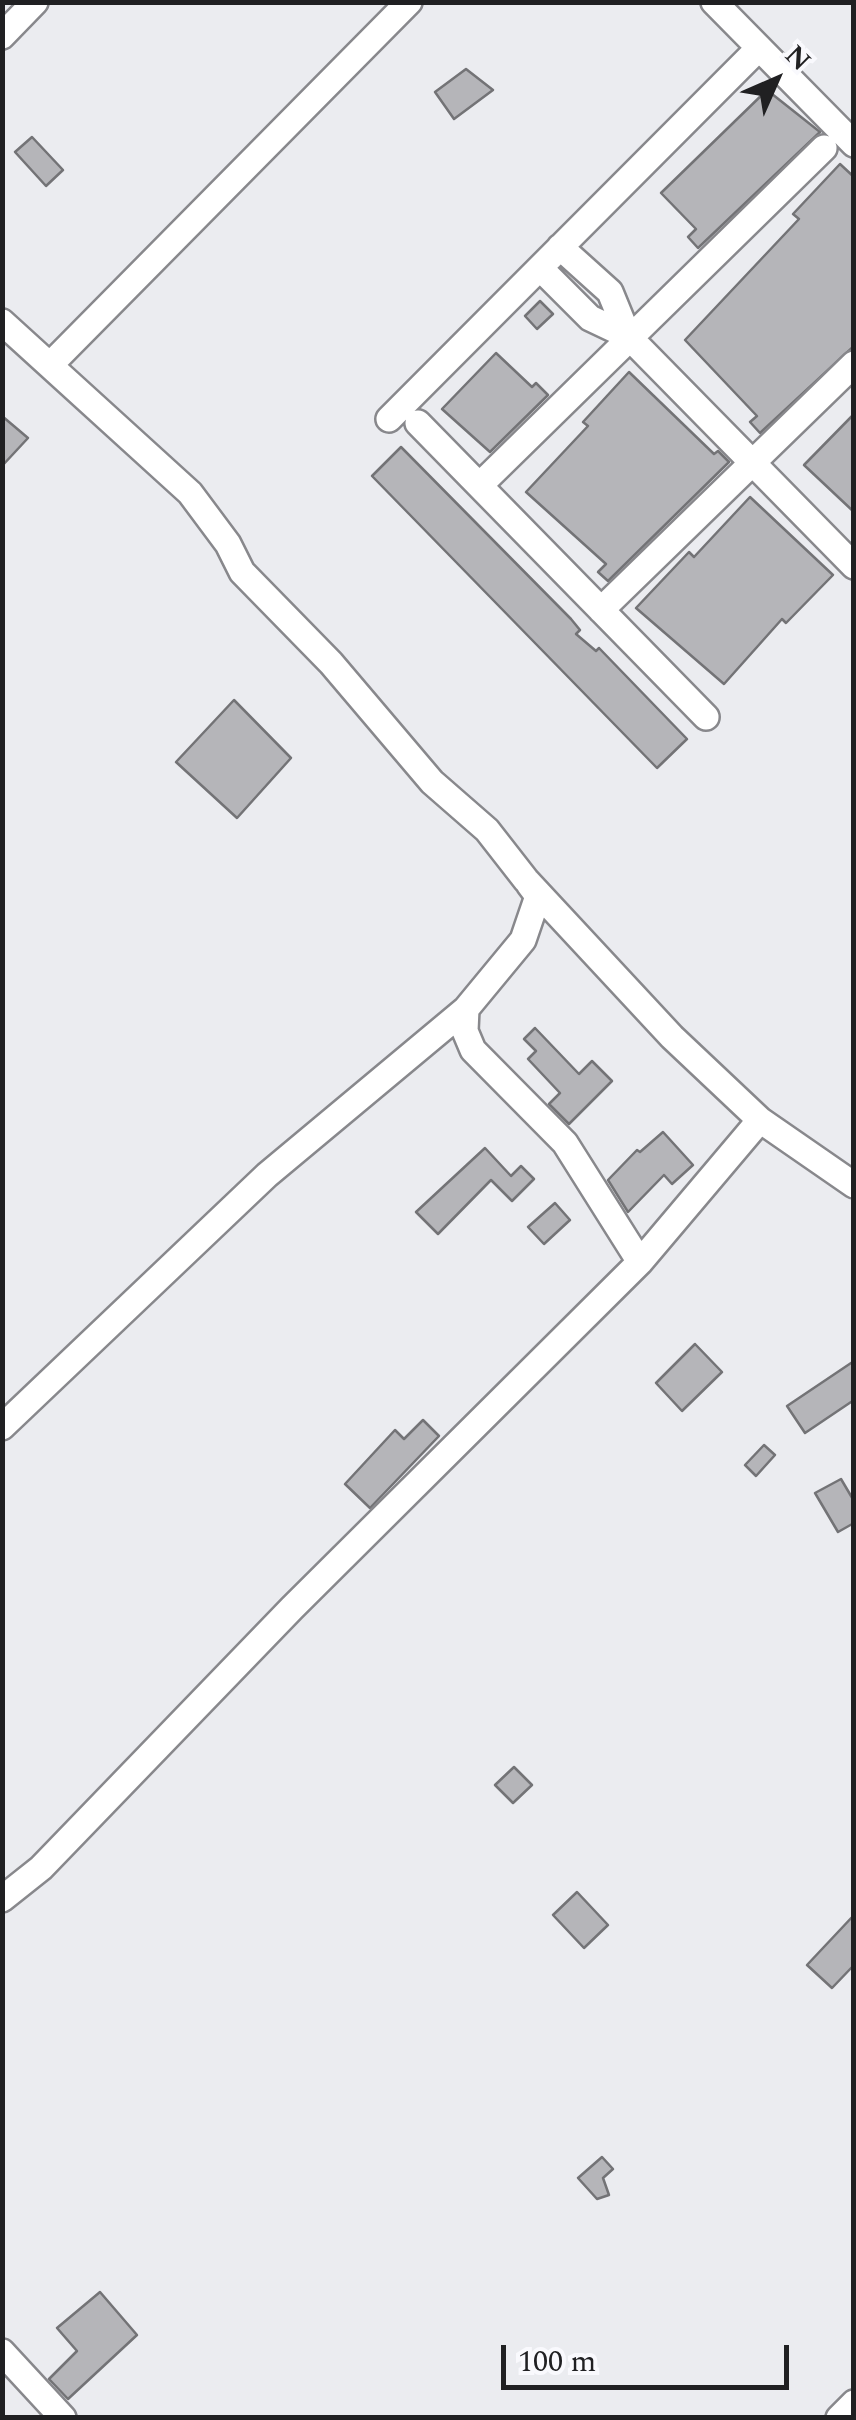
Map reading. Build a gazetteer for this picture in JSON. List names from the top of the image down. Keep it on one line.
{"scale_bar":"100 m","north":"top right"}
